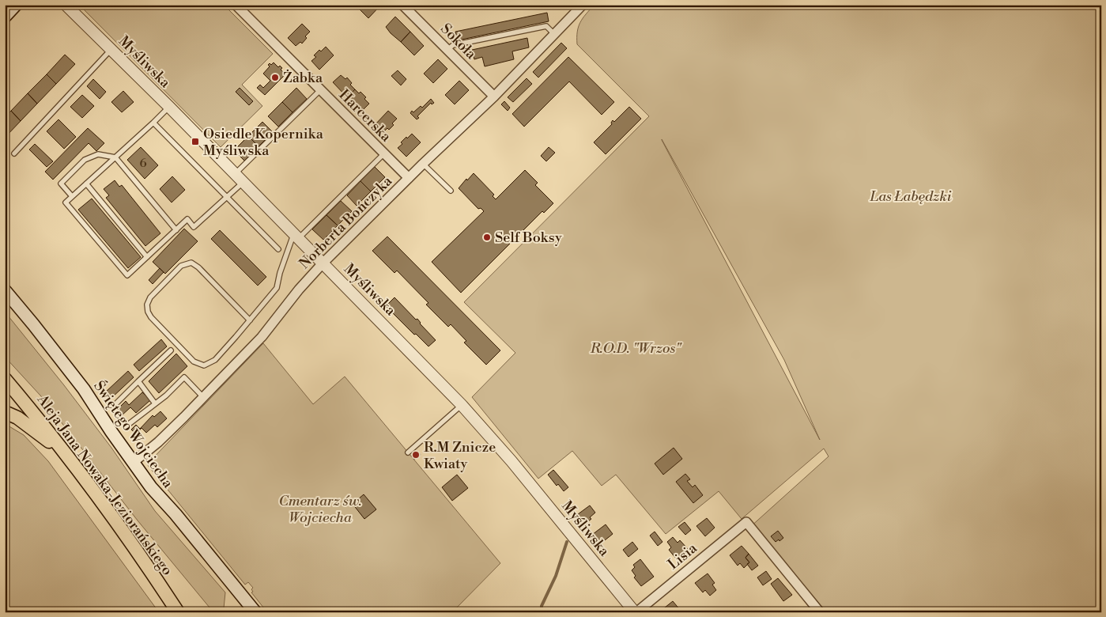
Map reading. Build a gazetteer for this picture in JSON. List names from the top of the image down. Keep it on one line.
{"streets":{"main road":["Świętego Wojciecha","Aleja Jana Nowaka-Jeziorańskiego"],"street":["Sokoła","Myśliwska","Harcerska","Norberta Bończyka","Lisia"]},"crossings":[["Sokoła","Norberta Bończyka"],["Myśliwska","Norberta Bończyka"],["Myśliwska","Lisia"],["Harcerska","Norberta Bończyka"],["Norberta Bończyka","Świętego Wojciecha"]],"parks":["Las Łabędzki","R.O.D. \"Wrzos\"","Cmentarz św. Wojciecha"],"places":{"other":["Żabka","Self Boksy","R.M Znicze Kwiaty"],"transit":["Osiedle Kopernika Myśliwska"]},"house_numbers":["6"]}
